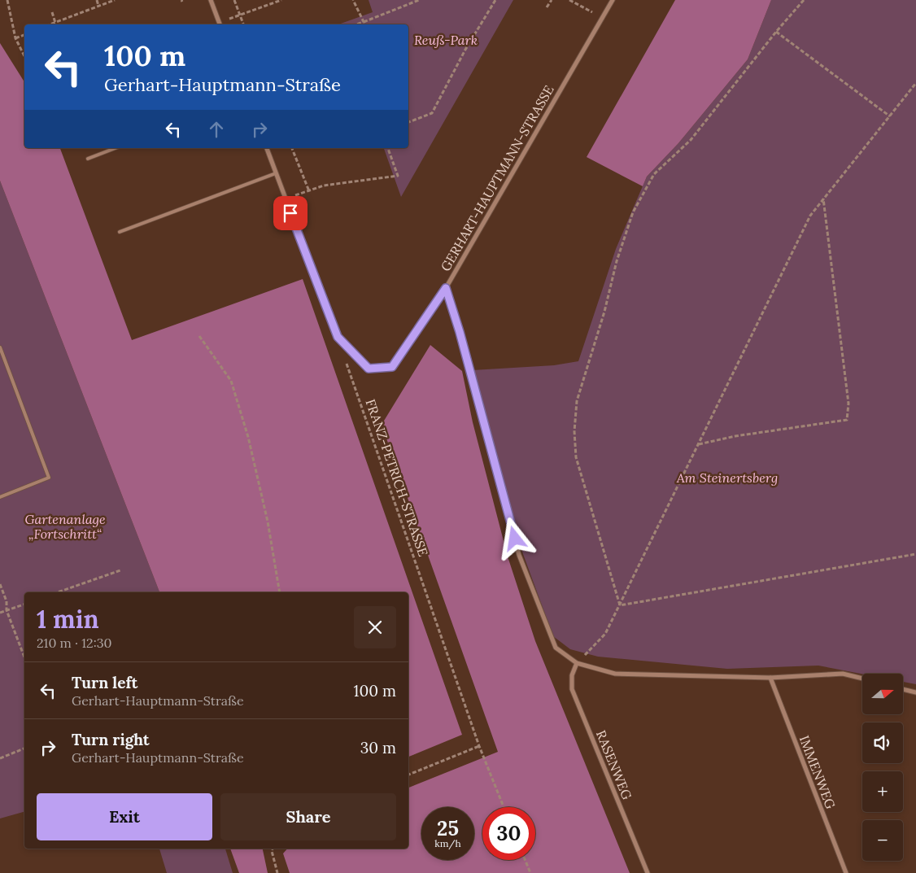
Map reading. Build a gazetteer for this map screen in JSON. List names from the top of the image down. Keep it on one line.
{"streets":{"street":["GERHART-HAUPTMANN-STRASSE","RASENWEG","IMMENWEG"],"path":["FRANZ-PETRICH-STRASSE"]},"parks":["Reuß-Park","Am Steinertsberg","Gartenanlage „Fortschritt“"],"north":"right","page":{"turn":["100 m","Gerhart-Hauptmann-Straße"],"heading":["1 min","210 m · 12:30"],"list":[{"name":"Turn left","note":"Gerhart-Hauptmann-Straße","value":"100 m"},{"name":"Turn right","note":"Gerhart-Hauptmann-Straße","value":"30 m"}],"map_buttons":["+","−"],"buttons":["Exit","Share"],"speed":"25 km/h","limit":"30"}}
